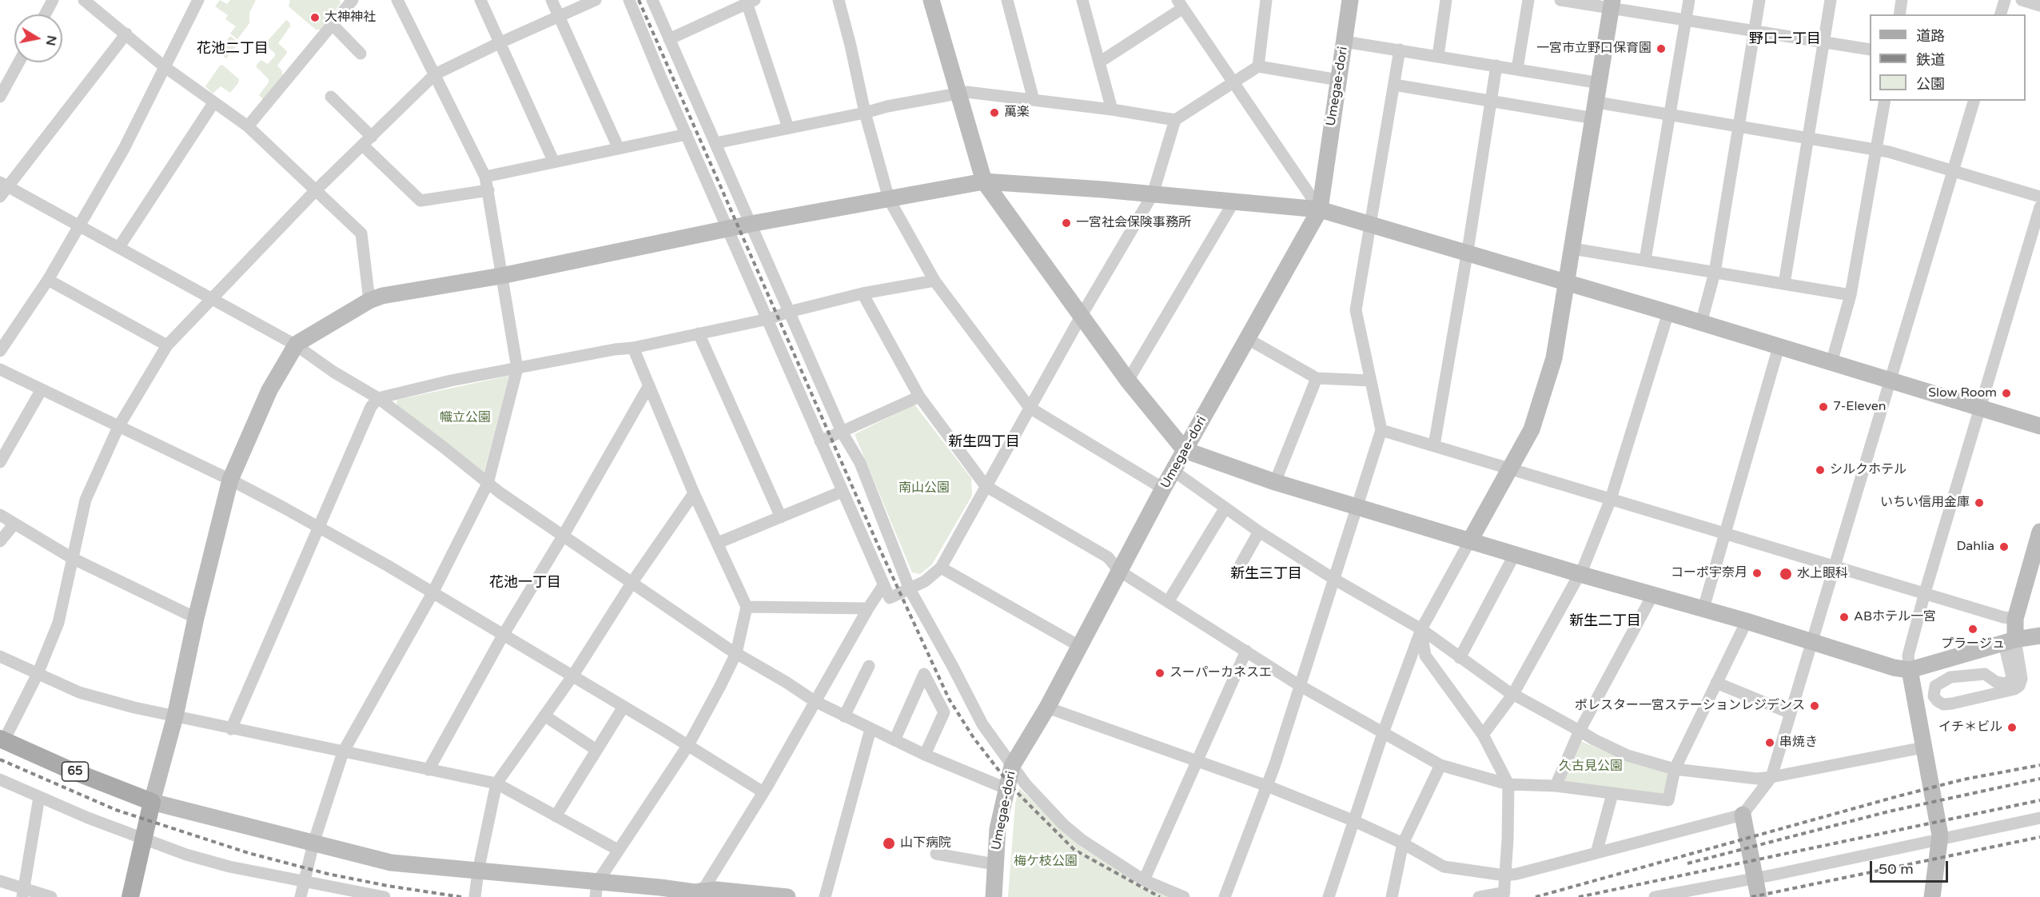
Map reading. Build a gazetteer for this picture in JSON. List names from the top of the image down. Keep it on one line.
{"streets":{"main road":["65"],"street":["Umegae-dori"]},"districts":["野口一丁目","花池二丁目","新生四丁目","新生三丁目","花池一丁目","新生二丁目"],"parks":["幟立公園","南山公園","久古見公園","梅ケ枝公園"],"places":["大神神社","一宮市立野口保育園","萬楽","一宮社会保険事務所","Slow Room","7-Eleven","シルクホテル","いちい信用金庫","Dahlia","コーポ宇奈月","水上眼科","ABホテル一宮","プラージュ","スーパーカネスエ","ポレスター一宮ステーションレジデンス","イチ＊ビル","串焼き","山下病院"],"legend":["道路","鉄道","公園"],"scale_bar":"50 m","north":"right"}
